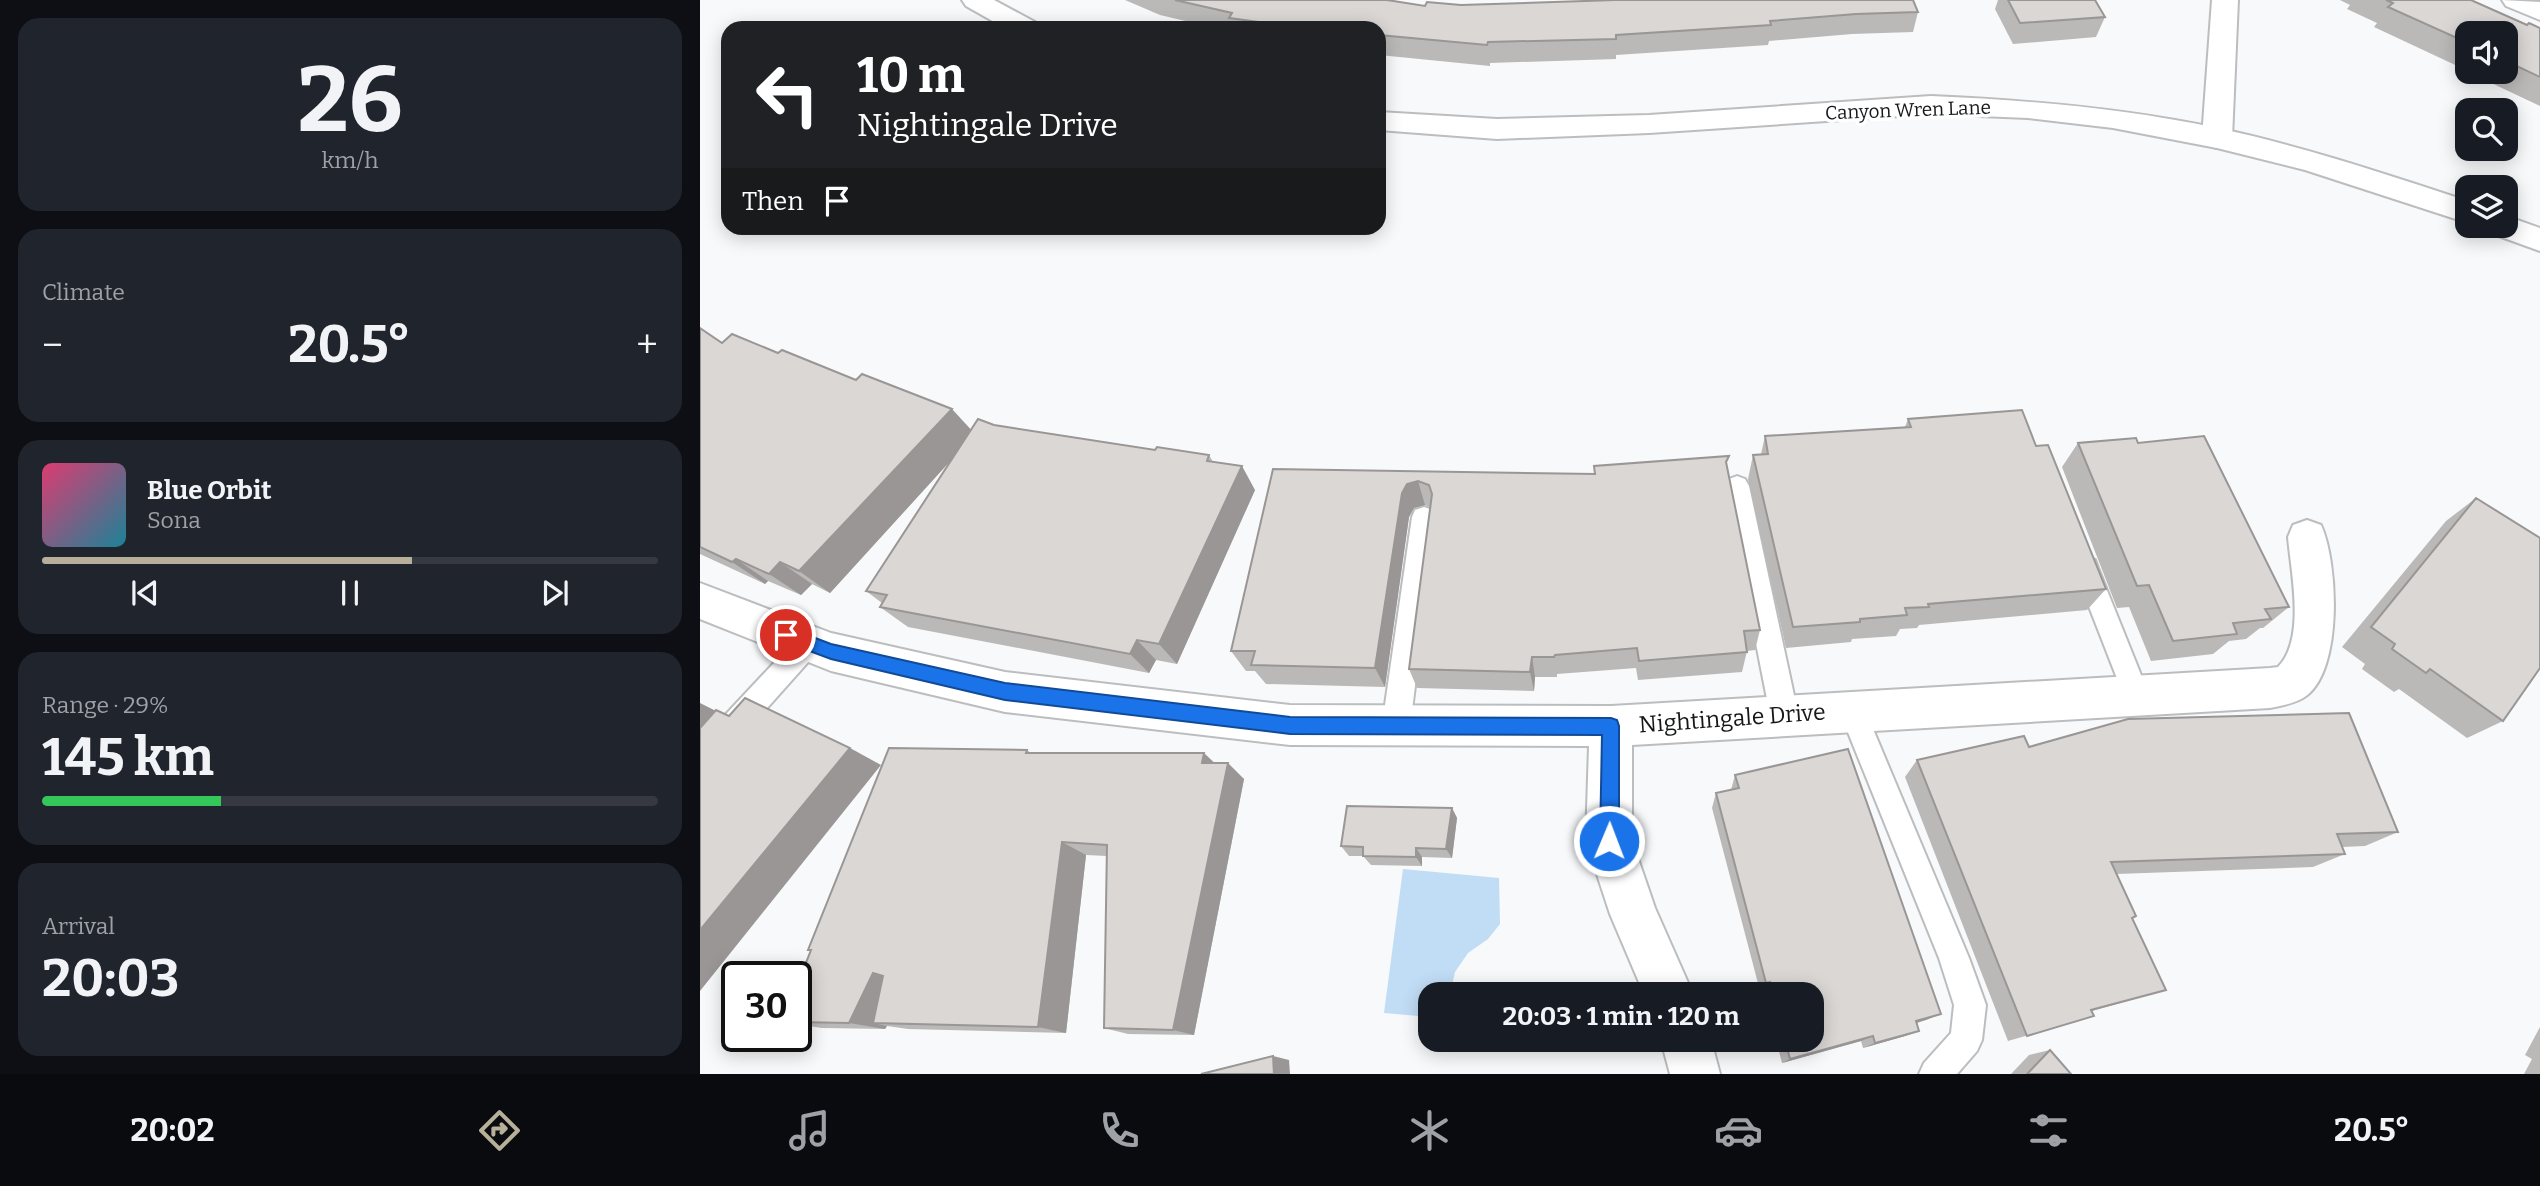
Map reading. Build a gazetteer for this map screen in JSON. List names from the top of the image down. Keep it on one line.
{"streets":{"street":["Canyon Wren Lane","Nightingale Drive"]},"page":{"tile":[["26","km/h"],"Climate",["Range · 29%","145 km"],["Arrival","20:03"]],"turn":["10 m","Nightingale Drive"],"then":"Then","heat":["−","20.5°","+"],"song":["Blue Orbit","Sona"],"limit":"30","trip":"20:03 · 1 min · 120 m","tabs":["20:02","20.5°"]}}
